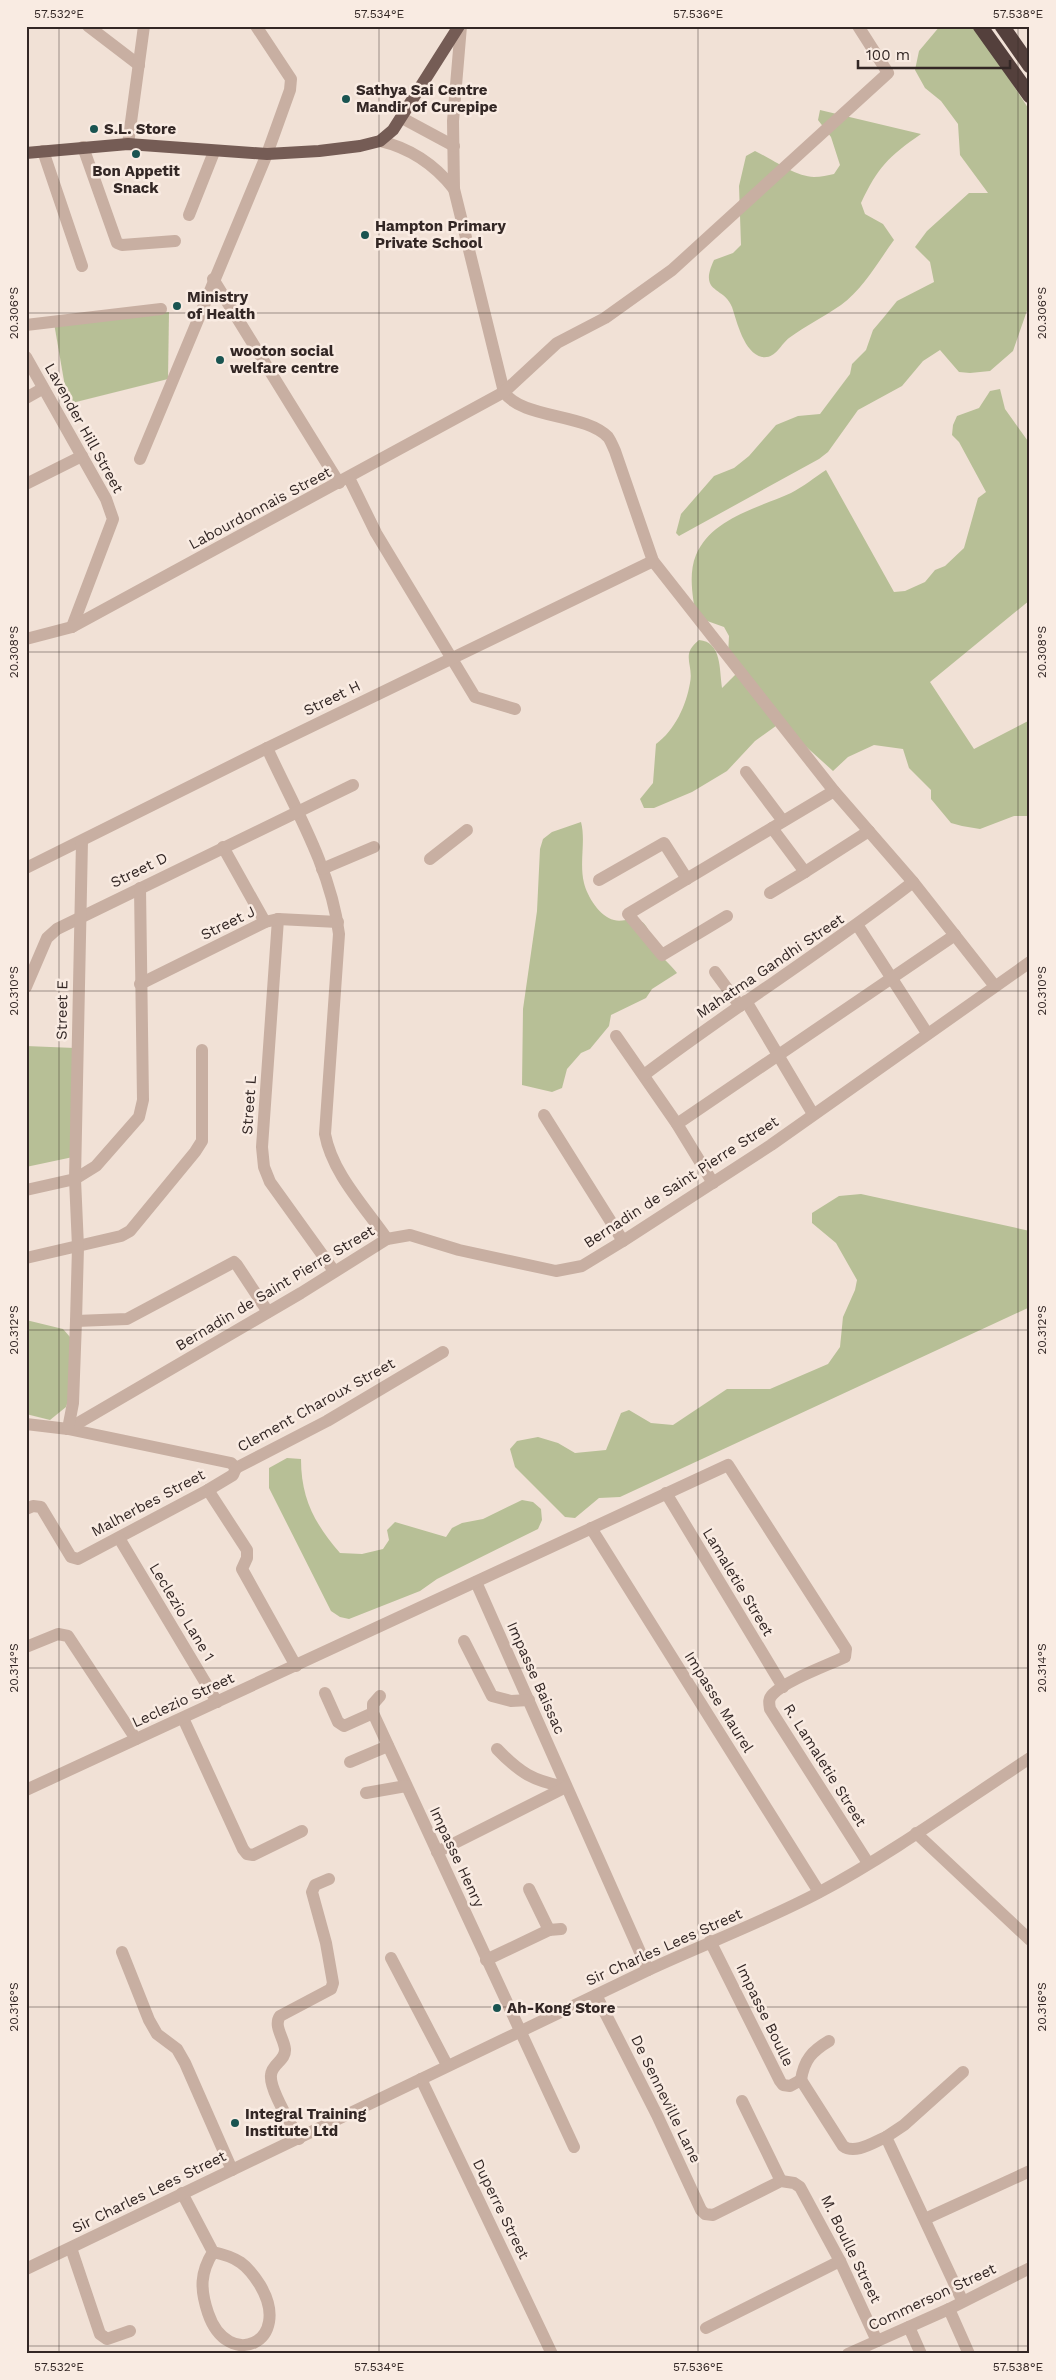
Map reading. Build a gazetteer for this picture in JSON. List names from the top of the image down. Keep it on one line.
{"streets":{"street":["Lavender Hill Street","Labourdonnais Street","Street H","Street D","Street J","Mahatma Gandhi Street","Street E","Street L","Bernadin de Saint Pierre Street","Clement Charoux Street","Malherbes Street","Lamaletie Street","Leclezio Lane 1","Impasse Baissac","Leclezio Street","Impasse Maurel","R. Lamaletie Street","Impasse Henry","Sir Charles Lees Street","Impasse Boulle","De Senneville Lane","Duperre Street","M. Boulle Street","Commerson Street"]},"crossings":[["Lavender Hill Street","Labourdonnais Street"],["Street H","Street E"],["Street D","Street E"],["Street J","Street L"],["Street E","Bernadin de Saint Pierre Street"],["Street E","Clement Charoux Street"],["Street L","Bernadin de Saint Pierre Street"],["Bernadin de Saint Pierre Street","Clement Charoux Street"],["Clement Charoux Street","Malherbes Street"],["Malherbes Street","Leclezio Lane 1"],["Lamaletie Street","Leclezio Street"],["Lamaletie Street","R. Lamaletie Street"],["Leclezio Lane 1","Leclezio Street"],["Impasse Baissac","Leclezio Street"],["Impasse Baissac","Sir Charles Lees Street"],["Leclezio Street","Impasse Maurel"],["Leclezio Street","R. Lamaletie Street"],["Impasse Maurel","Sir Charles Lees Street"],["R. Lamaletie Street","Sir Charles Lees Street"],["Impasse Henry","Sir Charles Lees Street"],["Sir Charles Lees Street","Impasse Boulle"],["Sir Charles Lees Street","De Senneville Lane"],["Sir Charles Lees Street","Duperre Street"],["De Senneville Lane","M. Boulle Street"],["M. Boulle Street","Commerson Street"]],"places":["Sathya Sai Centre Mandir of Curepipe","S.L. Store","Bon Appetit Snack","Hampton Primary Private School","Ministry of Health","wooton social welfare centre","Ah-Kong Store","Integral Training Institute Ltd"],"scale_bar":"100 m","coordinates":["57.532°E","57.534°E","57.536°E","57.538°E","20.306°S","20.308°S","20.310°S","20.312°S","20.314°S","20.316°S"]}
